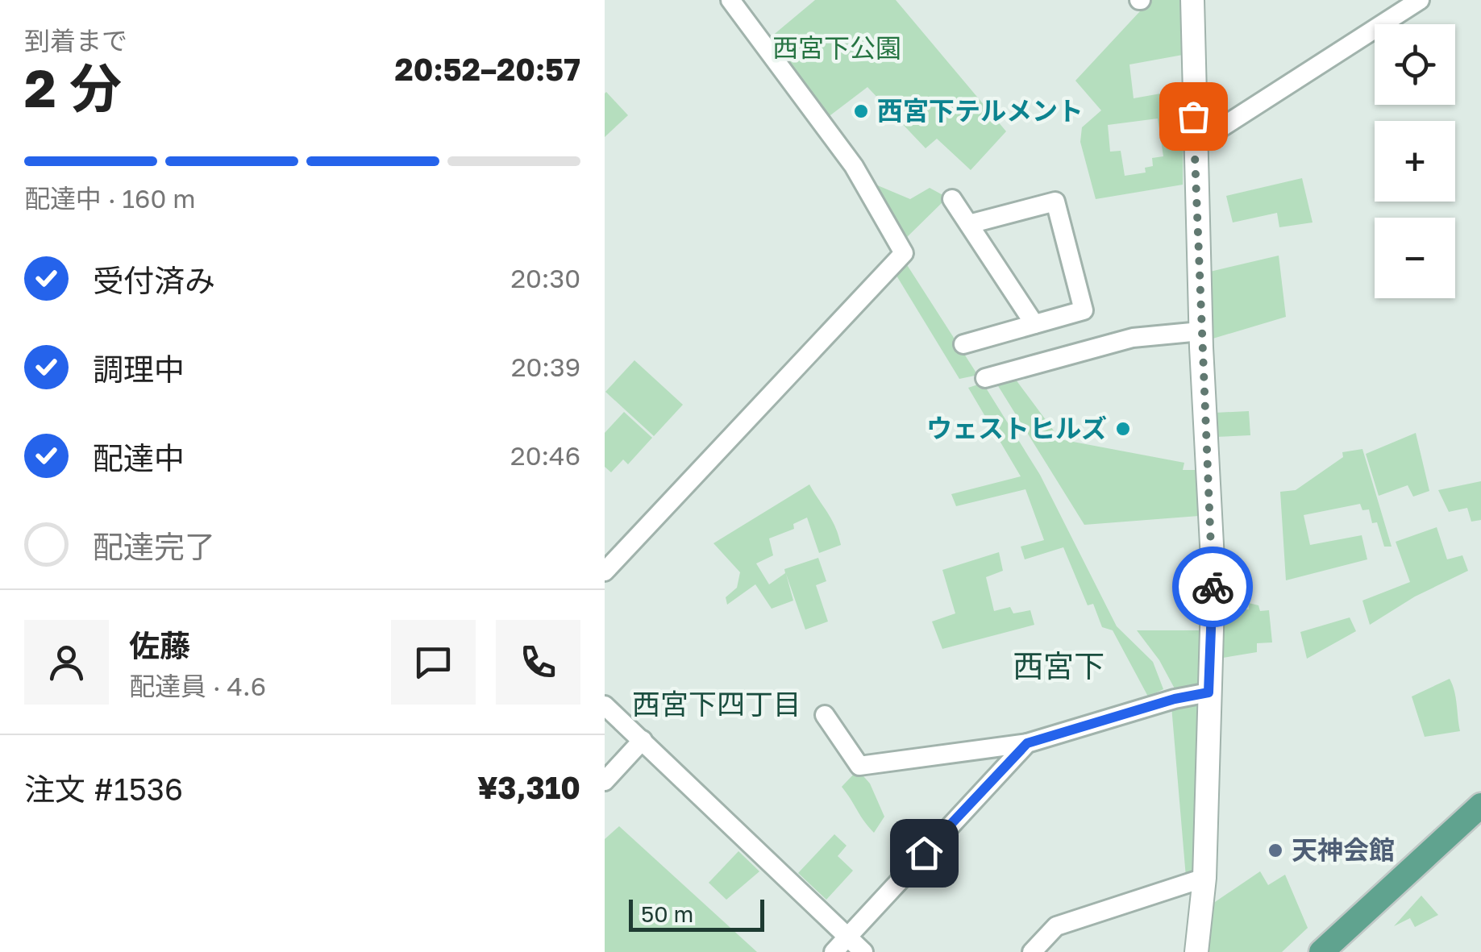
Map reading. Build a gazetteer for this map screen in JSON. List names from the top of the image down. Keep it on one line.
{"districts":["西宮下","西宮下四丁目"],"parks":["西宮下公園"],"places":["西宮下テルメント","ウェストヒルズ","天神会館"],"scale_bar":"50 m","page":{"heading":["2 分","到着まで","20:52–20:57"],"panel":["佐藤","配達員 · 4.6","注文 #1536","¥3,310"],"map_buttons":["+","−"],"bar":"配達中 · 160 m","list":[["受付済み","20:30"],["調理中","20:39"],["配達中","20:46"],"配達完了"],"scale":"50 m"}}
